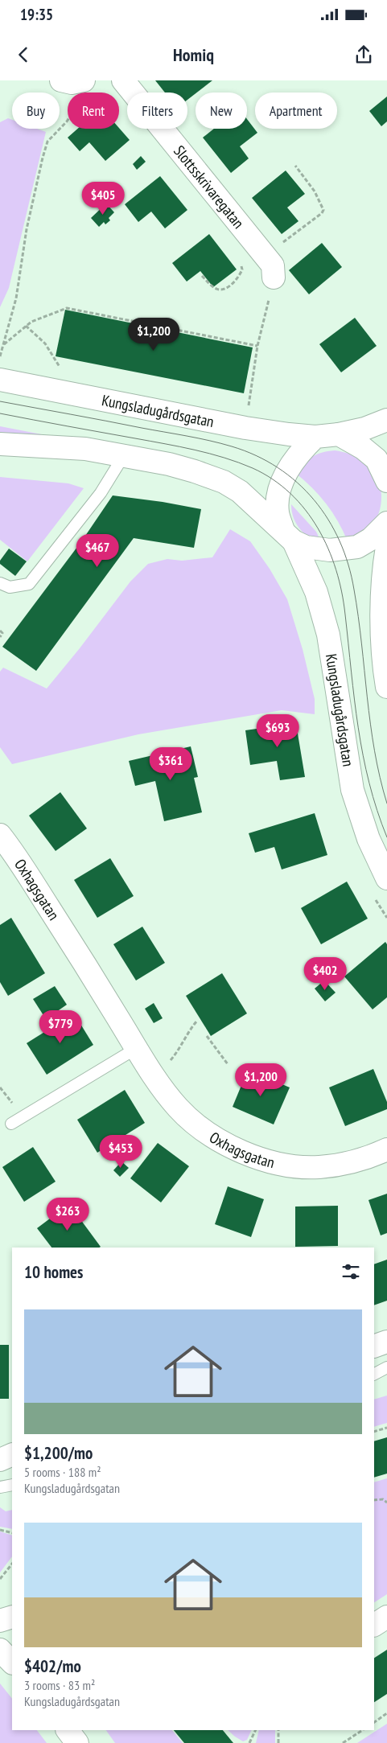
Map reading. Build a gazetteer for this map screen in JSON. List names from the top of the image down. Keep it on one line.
{"streets":{"street":["Slottsskrivaregatan","Kungsladugårdsgatan","Oxhagsgatan"]},"page":{"status":"19:35","header":"Homiq","chip":["Buy","Rent","Filters","New","Apartment"],"price":["$405","$1,200","$467","$693","$361","$402","$779","$1,200","$453","$263"],"heading":"10 homes","list":[{"name":"$1,200/mo","note":"5 rooms · 188 m² · Kungsladugårdsgatan"},{"name":"$402/mo","note":"3 rooms · 83 m² · Kungsladugårdsgatan"}]}}
